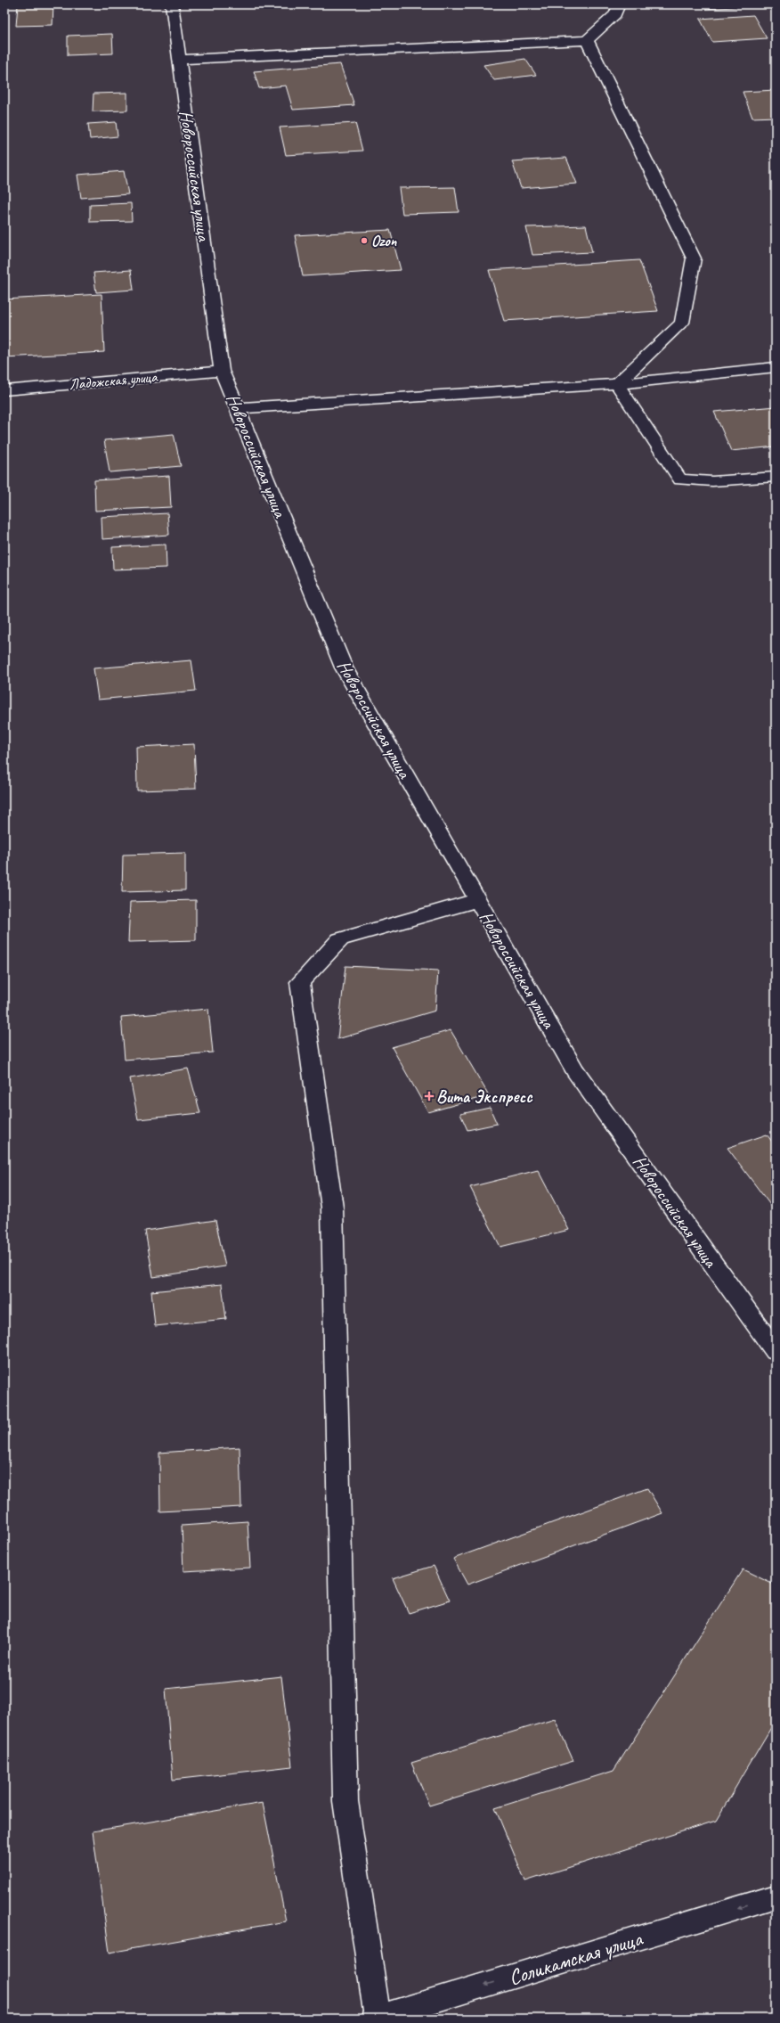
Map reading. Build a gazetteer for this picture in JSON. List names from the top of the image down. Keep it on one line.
{"streets":{"street":["Новороссийская улица","Ладожская улица","Соликамская улица"]},"crossings":[["Новороссийская улица","Ладожская улица"]],"one_way":["Соликамская улица"],"places":{"other":["Ozon"],"health":["Вита Экспресс"]}}
